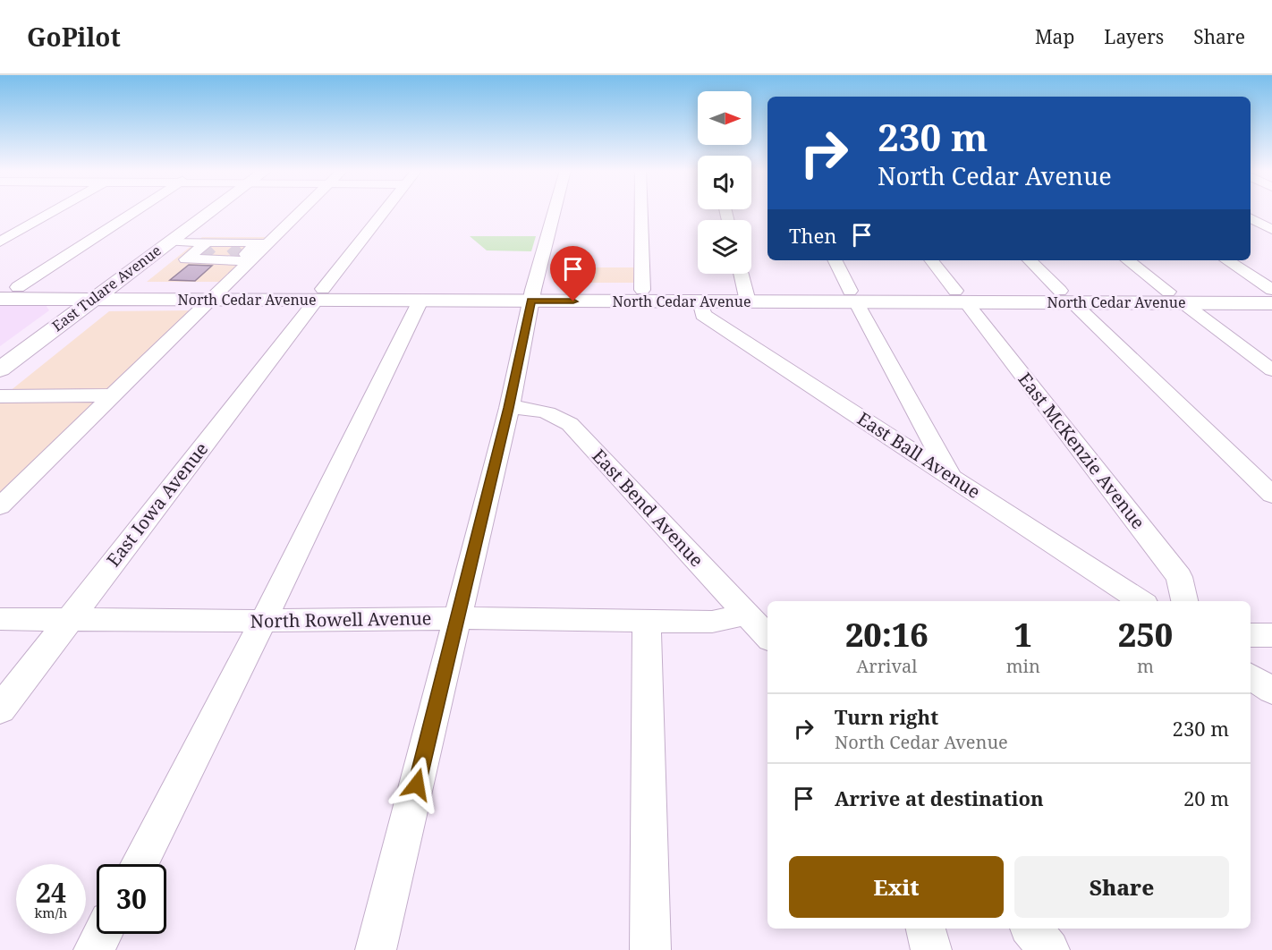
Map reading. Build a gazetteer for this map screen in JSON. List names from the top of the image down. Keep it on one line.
{"streets":{"main road":["East Tulare Avenue","North Cedar Avenue"],"street":["East McKenzie Avenue","East Ball Avenue","East Iowa Avenue","East Bend Avenue","North Rowell Avenue"]},"crossings":[["East Tulare Avenue","North Cedar Avenue"],["North Cedar Avenue","East McKenzie Avenue"],["North Cedar Avenue","East Ball Avenue"],["North Cedar Avenue","East Iowa Avenue"],["East Iowa Avenue","North Rowell Avenue"],["East Bend Avenue","North Rowell Avenue"]],"north":"right","page":{"header":"GoPilot","nav":["Map","Layers","Share"],"turn":["230 m","North Cedar Avenue"],"then":"Then","eta":["20:16","Arrival","1","min","250","m"],"list":[{"name":"Turn right","note":"North Cedar Avenue","value":"230 m"},{"name":"Arrive at destination","value":"20 m"}],"buttons":["Exit","Share"],"speed":"24 km/h","limit":"30"}}
